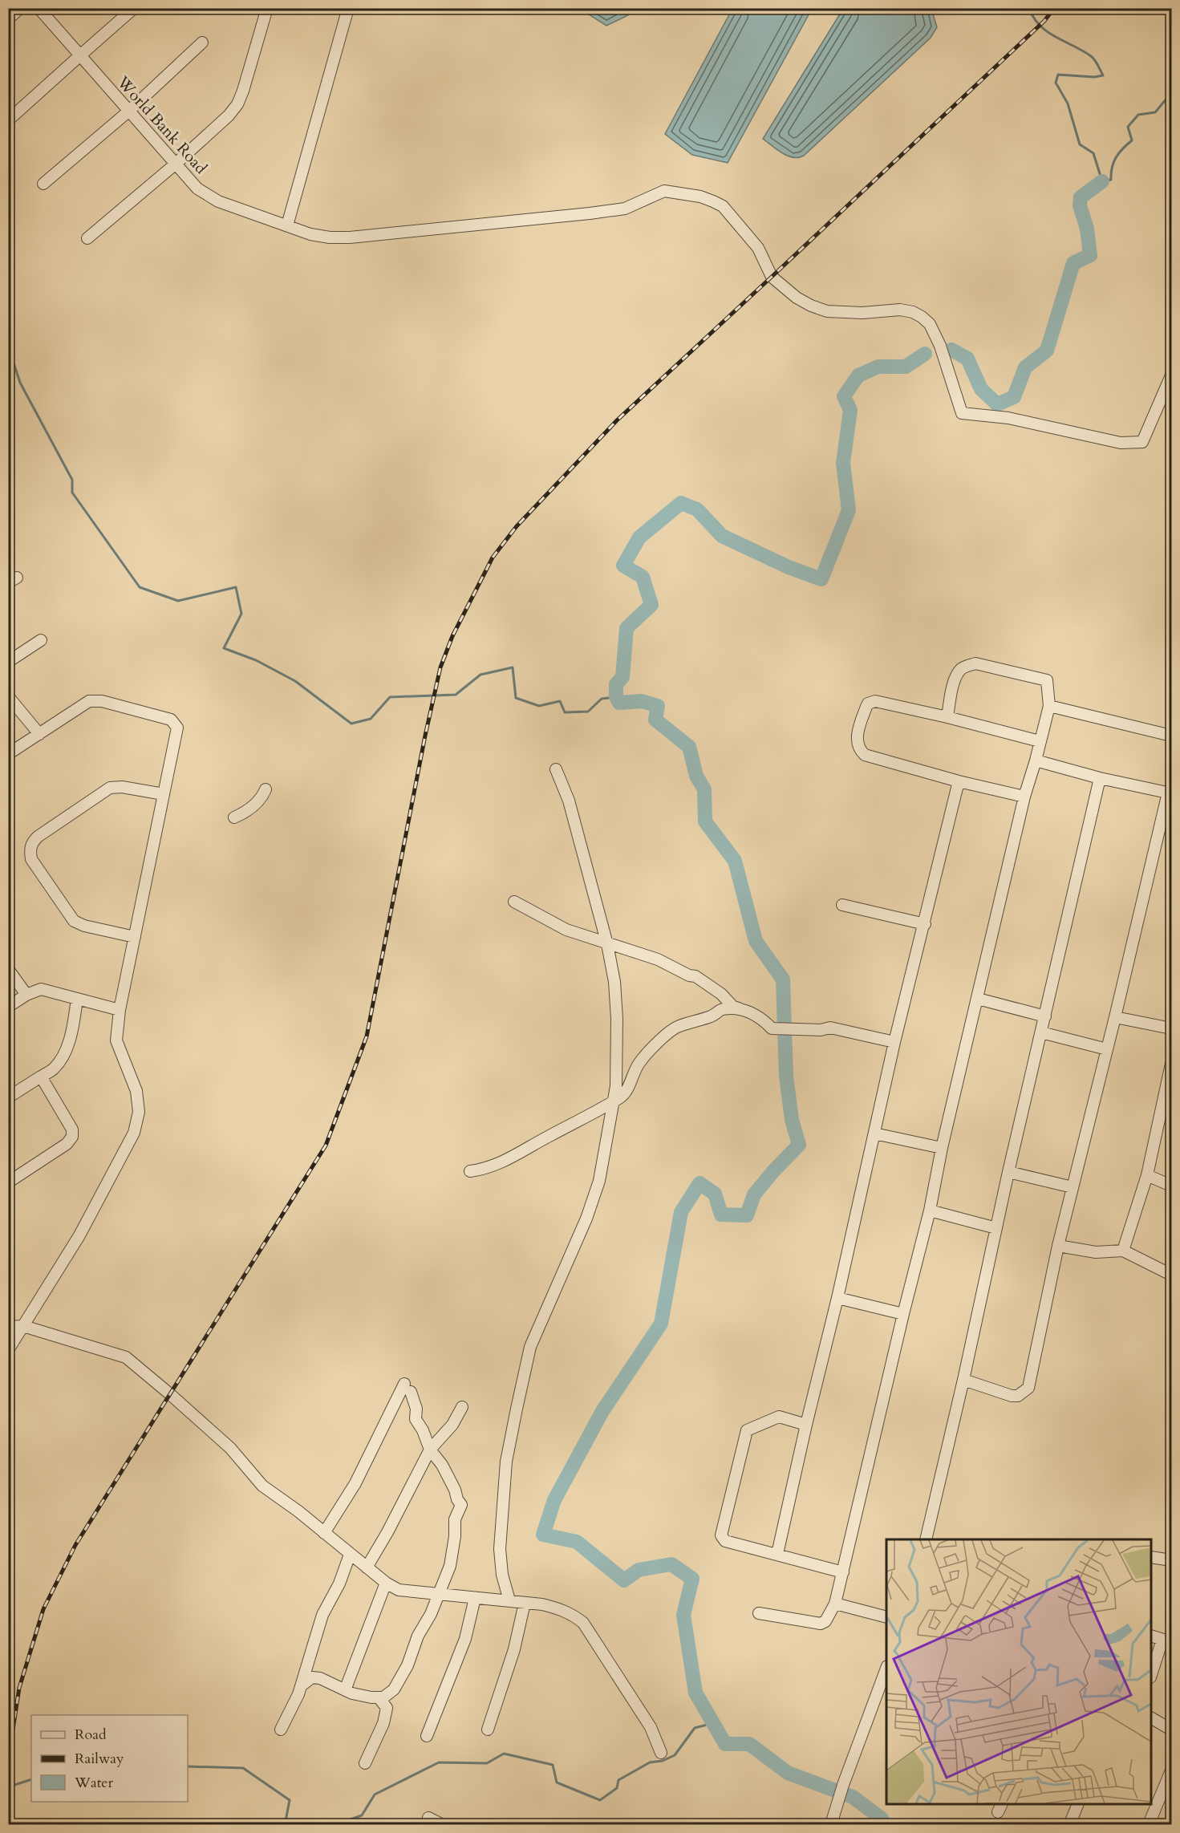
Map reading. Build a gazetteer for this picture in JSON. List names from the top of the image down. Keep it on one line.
{"streets":{"street":["World Bank Road"]},"legend":["Road","Railway","Water"]}
